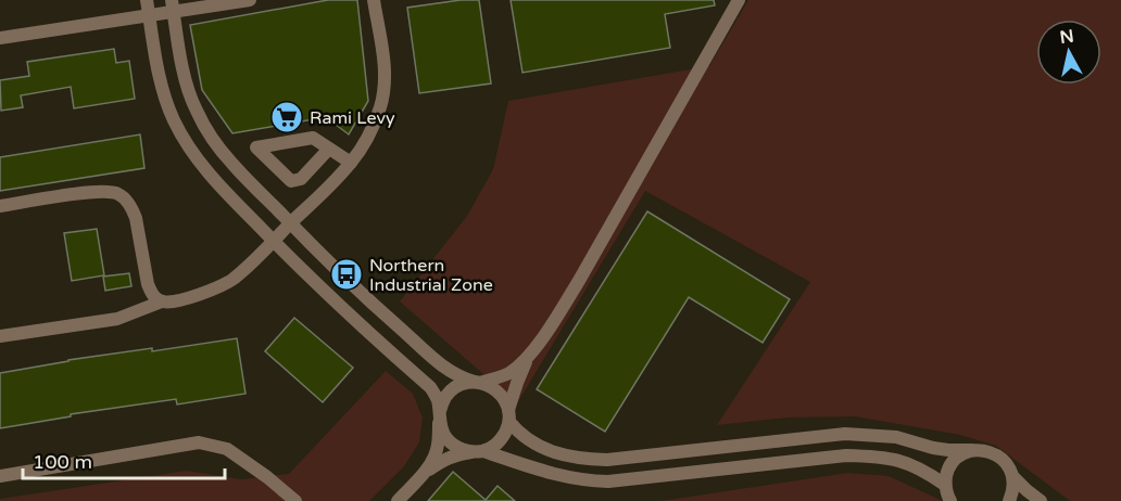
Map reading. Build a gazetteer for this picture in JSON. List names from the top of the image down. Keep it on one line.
{"places":{"supermarket":["Rami Levy"],"bus stop":["Northern Industrial Zone"]},"scale_bar":"100 m","north":"top"}
